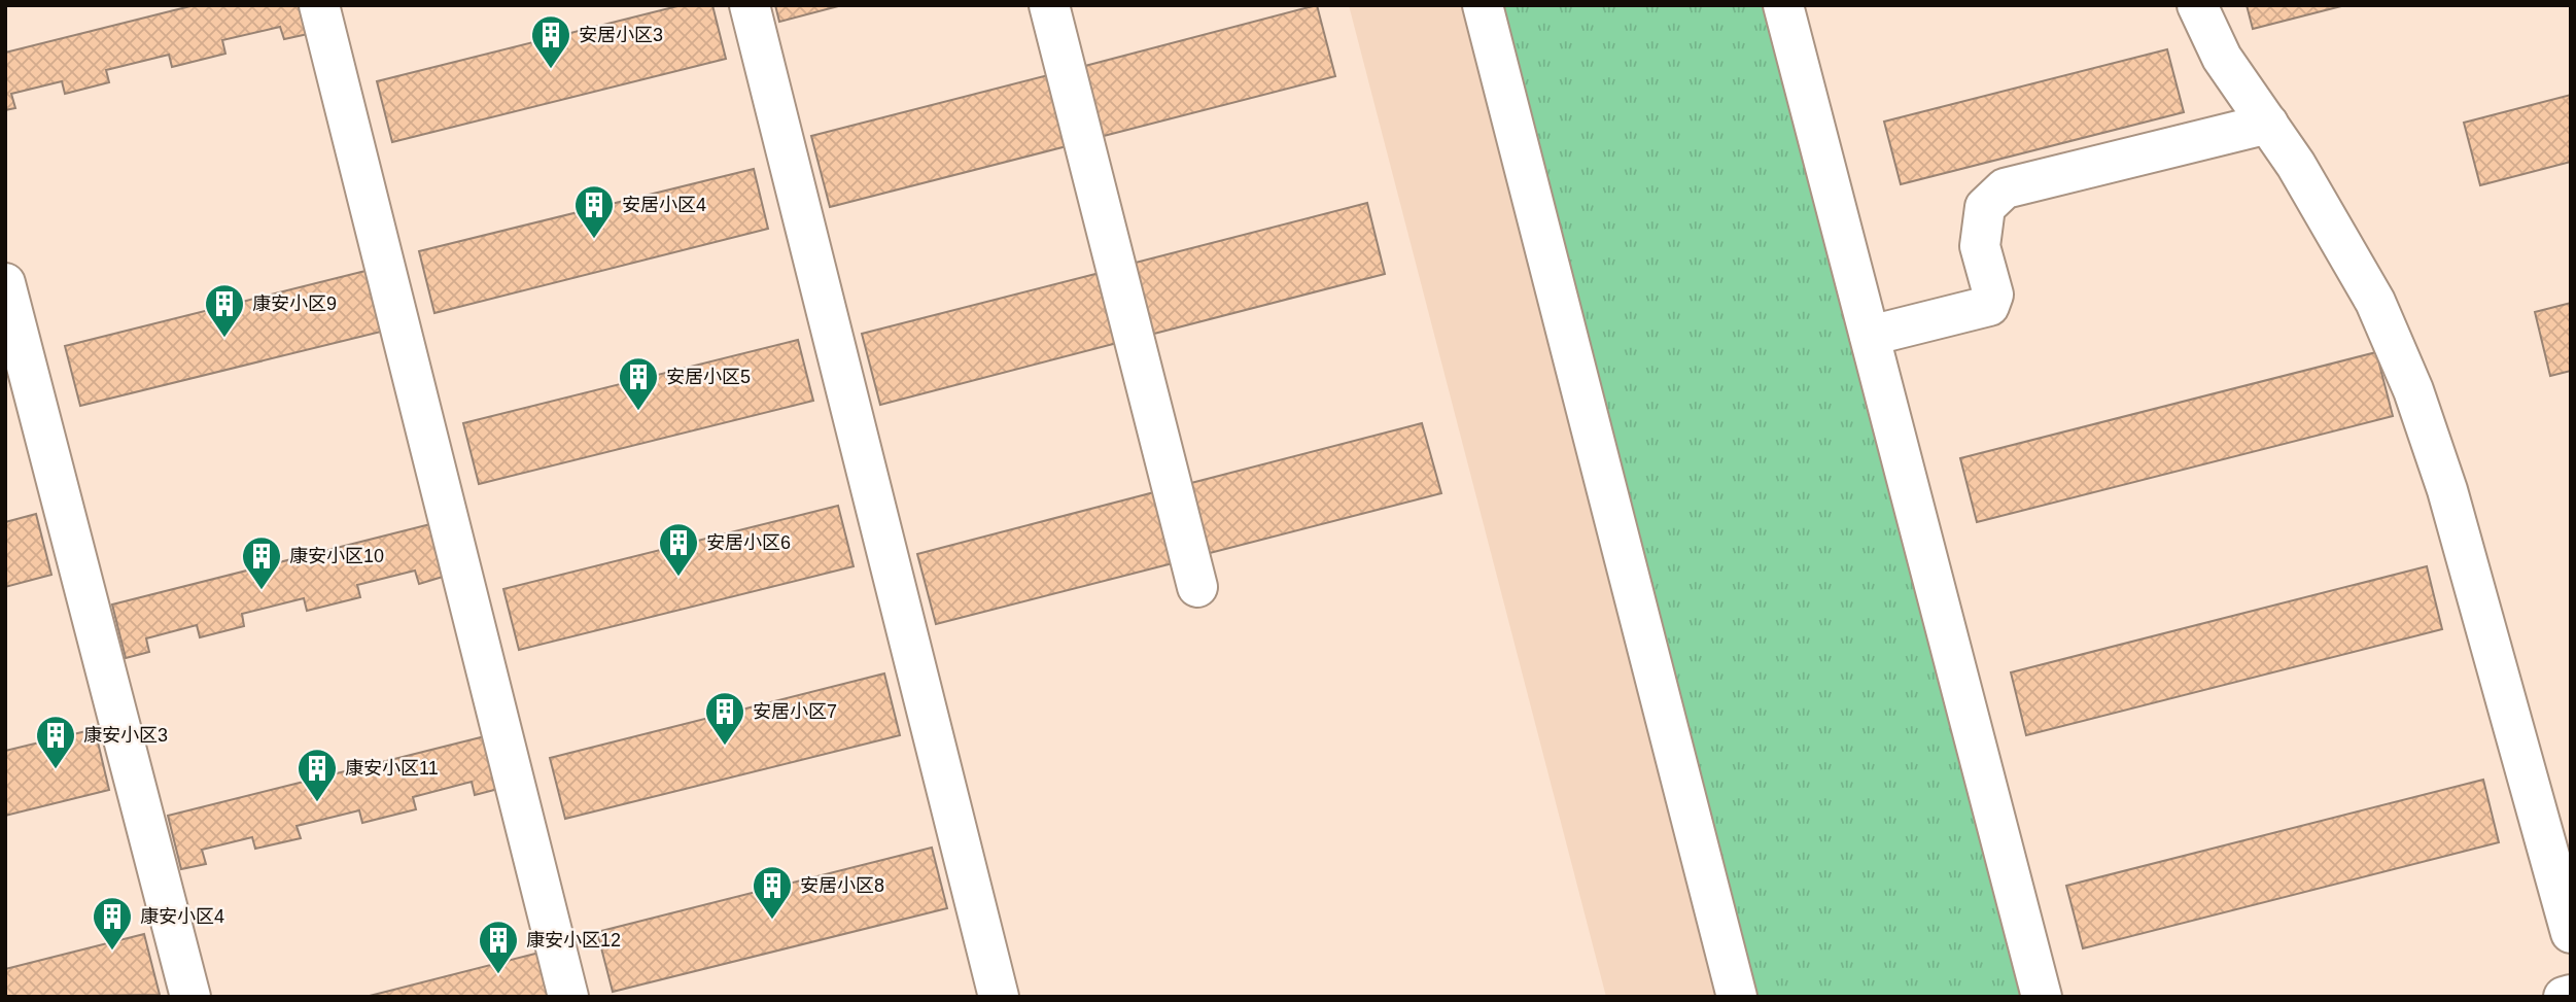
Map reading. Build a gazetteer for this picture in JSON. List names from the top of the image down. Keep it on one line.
{"places":{"building":["安居小区3","安居小区4","康安小区9","安居小区5","安居小区6","康安小区10","安居小区7","康安小区3","康安小区11","安居小区8","康安小区4","康安小区12"]}}
